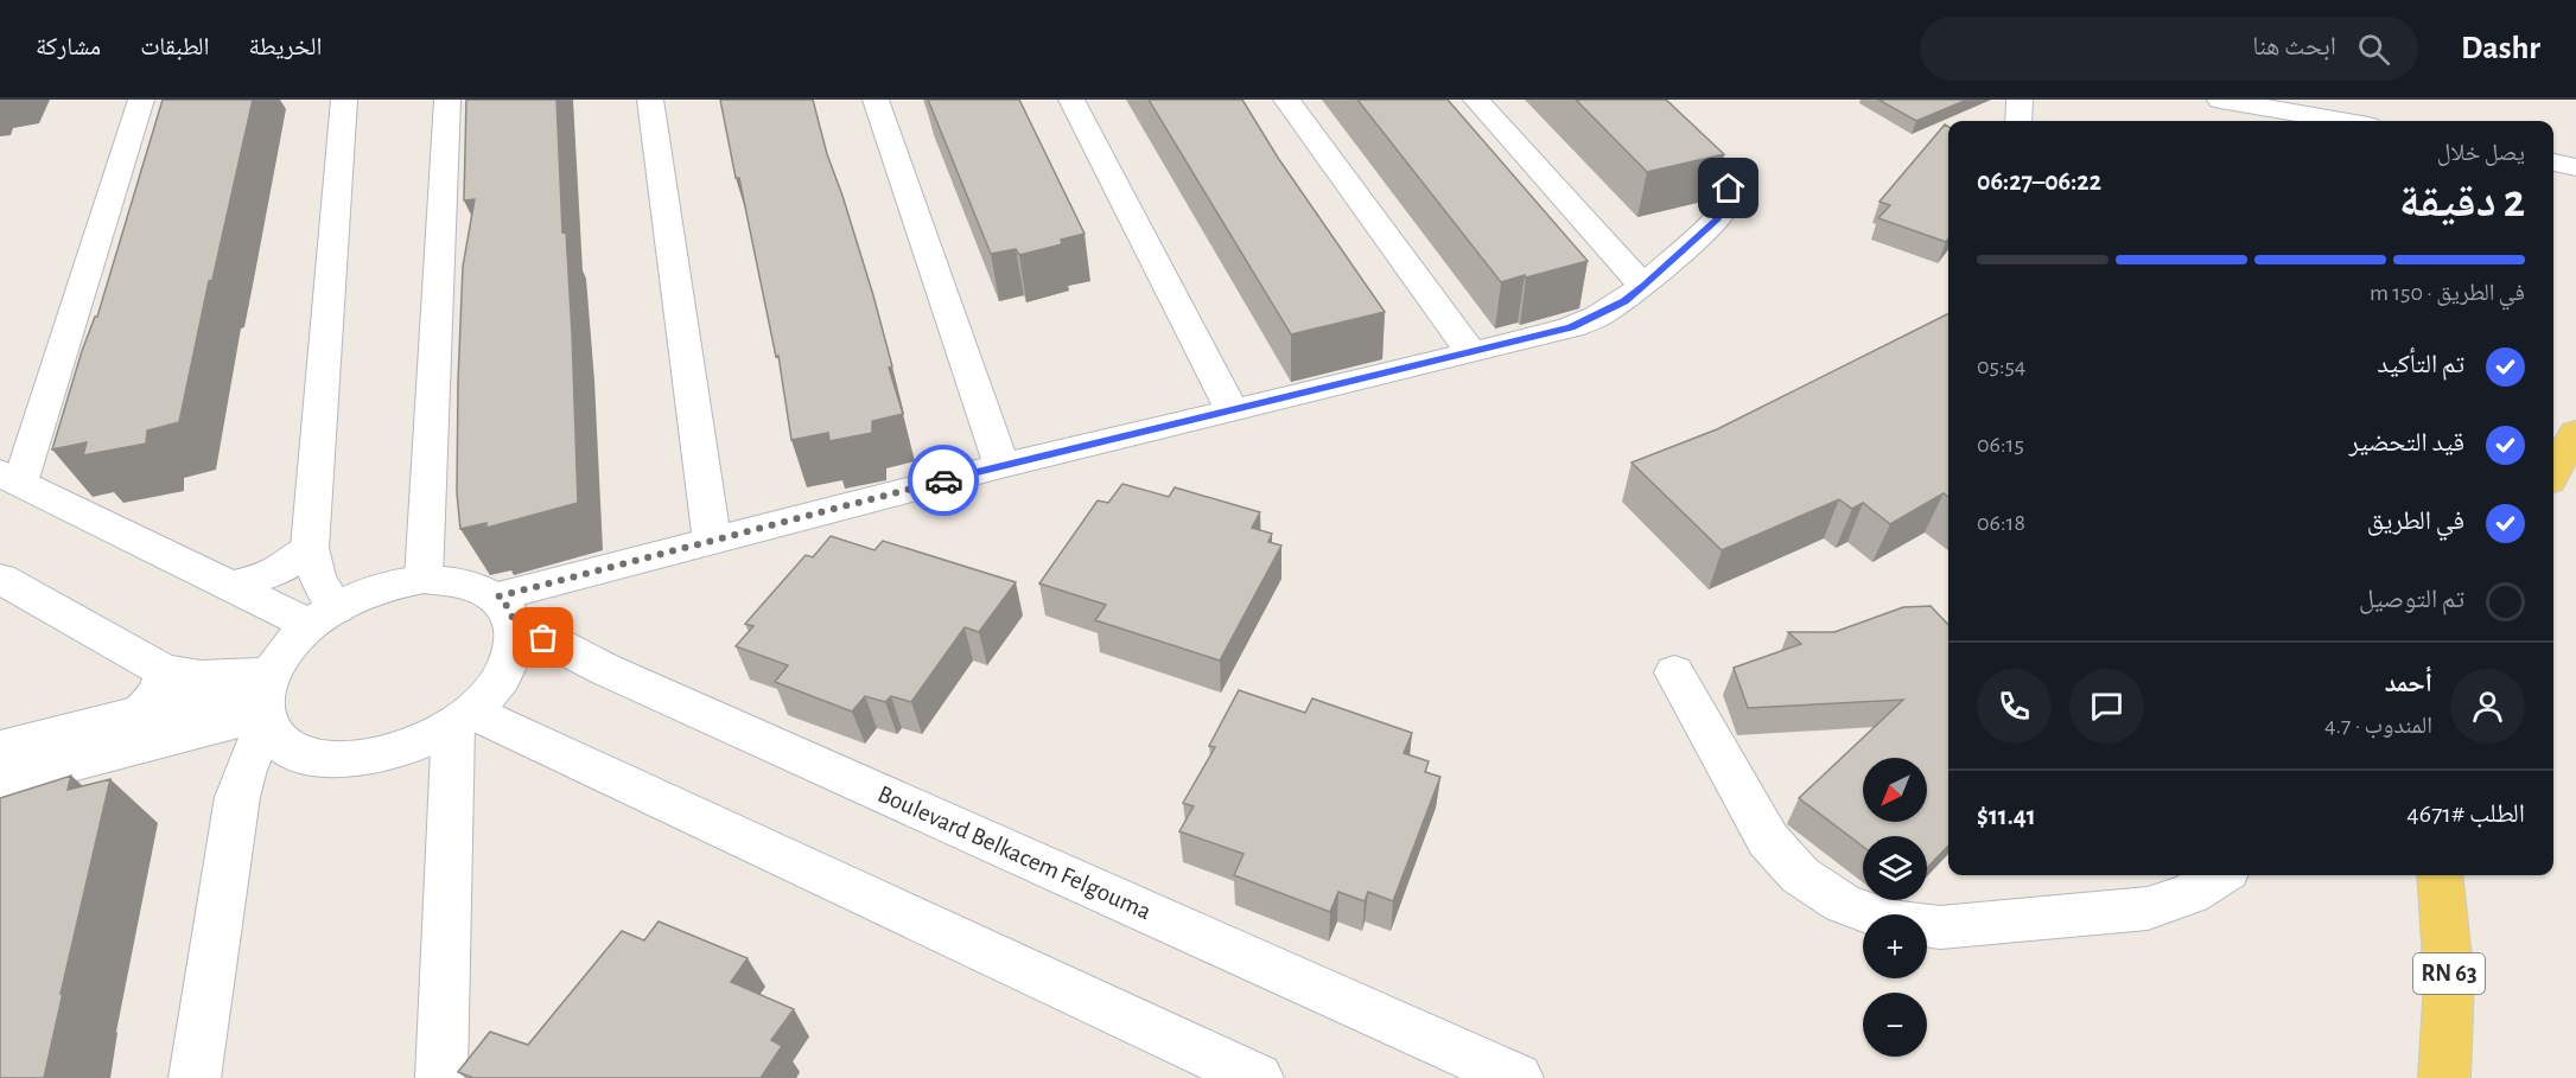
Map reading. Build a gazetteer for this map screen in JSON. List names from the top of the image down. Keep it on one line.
{"streets":{"main road":["RN 63"],"street":["Boulevard Belkacem Felgouma"]},"north":"bottom left","page":{"header":"Dashr","search":"ابحث هنا","nav":["الخريطة","الطبقات","مشاركة"],"heading":["2 دقيقة","يصل خلال","06:22–06:27"],"panel":["أحمد","المندوب · 4.7","الطلب #4671","$11.41"],"bar":"في الطريق · 150 m","list":[["تم التأكيد","05:54"],["قيد التحضير","06:15"],["في الطريق","06:18"],"تم التوصيل"],"map_buttons":["+","−"]}}
